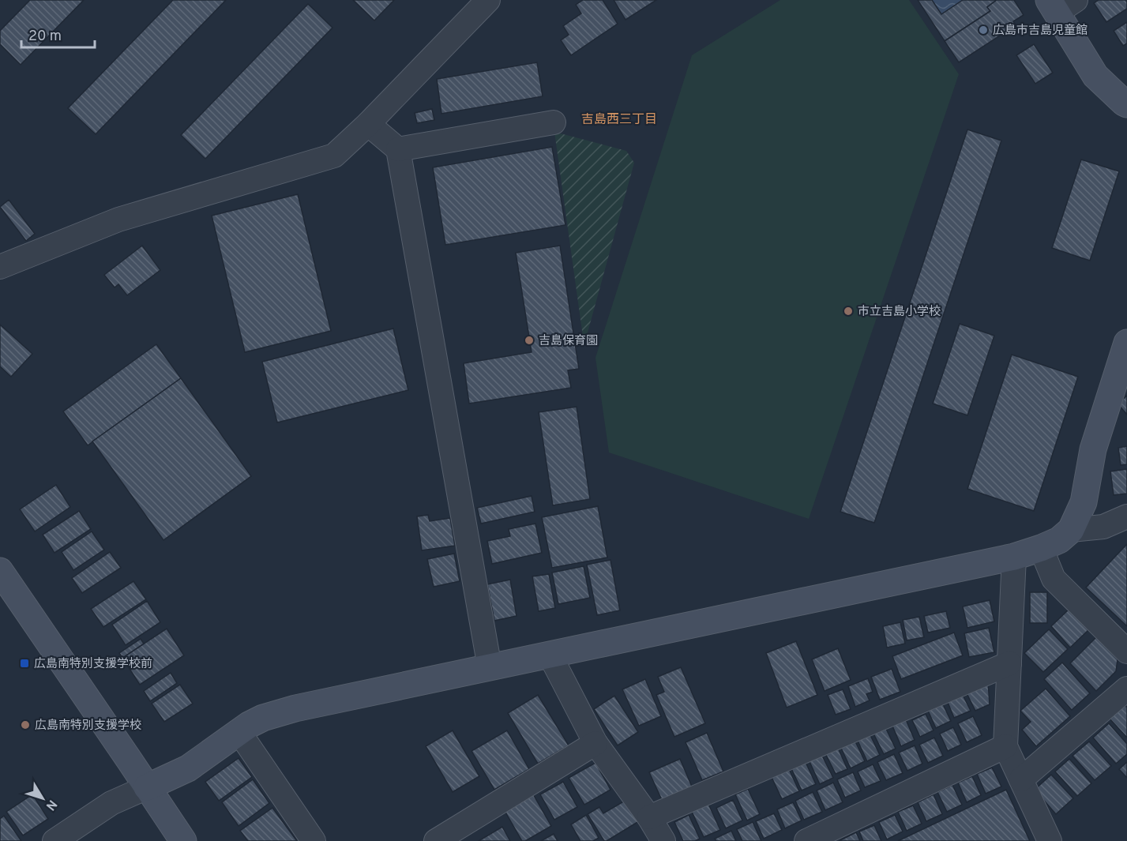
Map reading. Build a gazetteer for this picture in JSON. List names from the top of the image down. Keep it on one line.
{"districts":["吉島西三丁目"],"places":{"other":["広島市吉島児童館","市立吉島小学校","吉島保育園","広島南特別支援学校"],"transit":["広島南特別支援学校前"]},"scale_bar":"20 m","north":"bottom right"}
